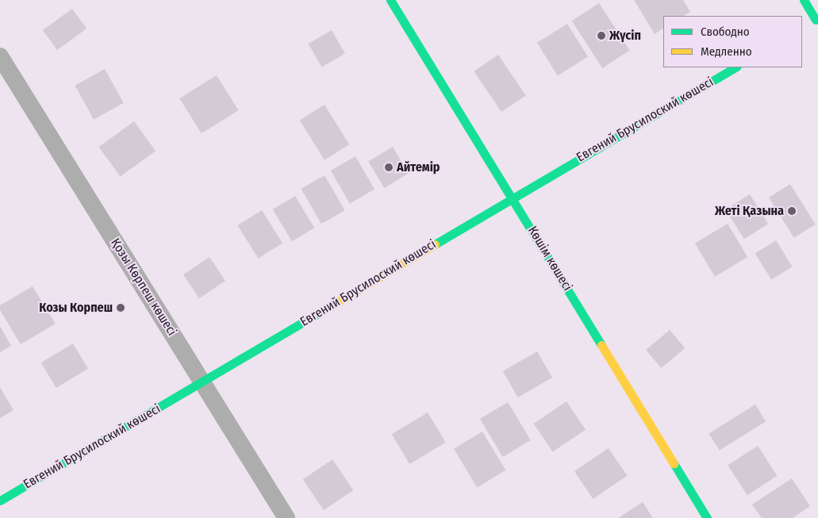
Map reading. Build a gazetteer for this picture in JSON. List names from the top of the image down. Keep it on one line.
{"streets":{"main road":["Евгений Брусилоский көшесі","Көшім көшесі"],"street":["Қозы Көрпеш көшесі"]},"crossings":[["Евгений Брусилоский көшесі","Көшім көшесі"],["Евгений Брусилоский көшесі","Қозы Көрпеш көшесі"]],"places":["Жүсіп","Айтемір","Жеті Қазына","Козы Корпеш"],"legend":["Свободно","Медленно"]}
